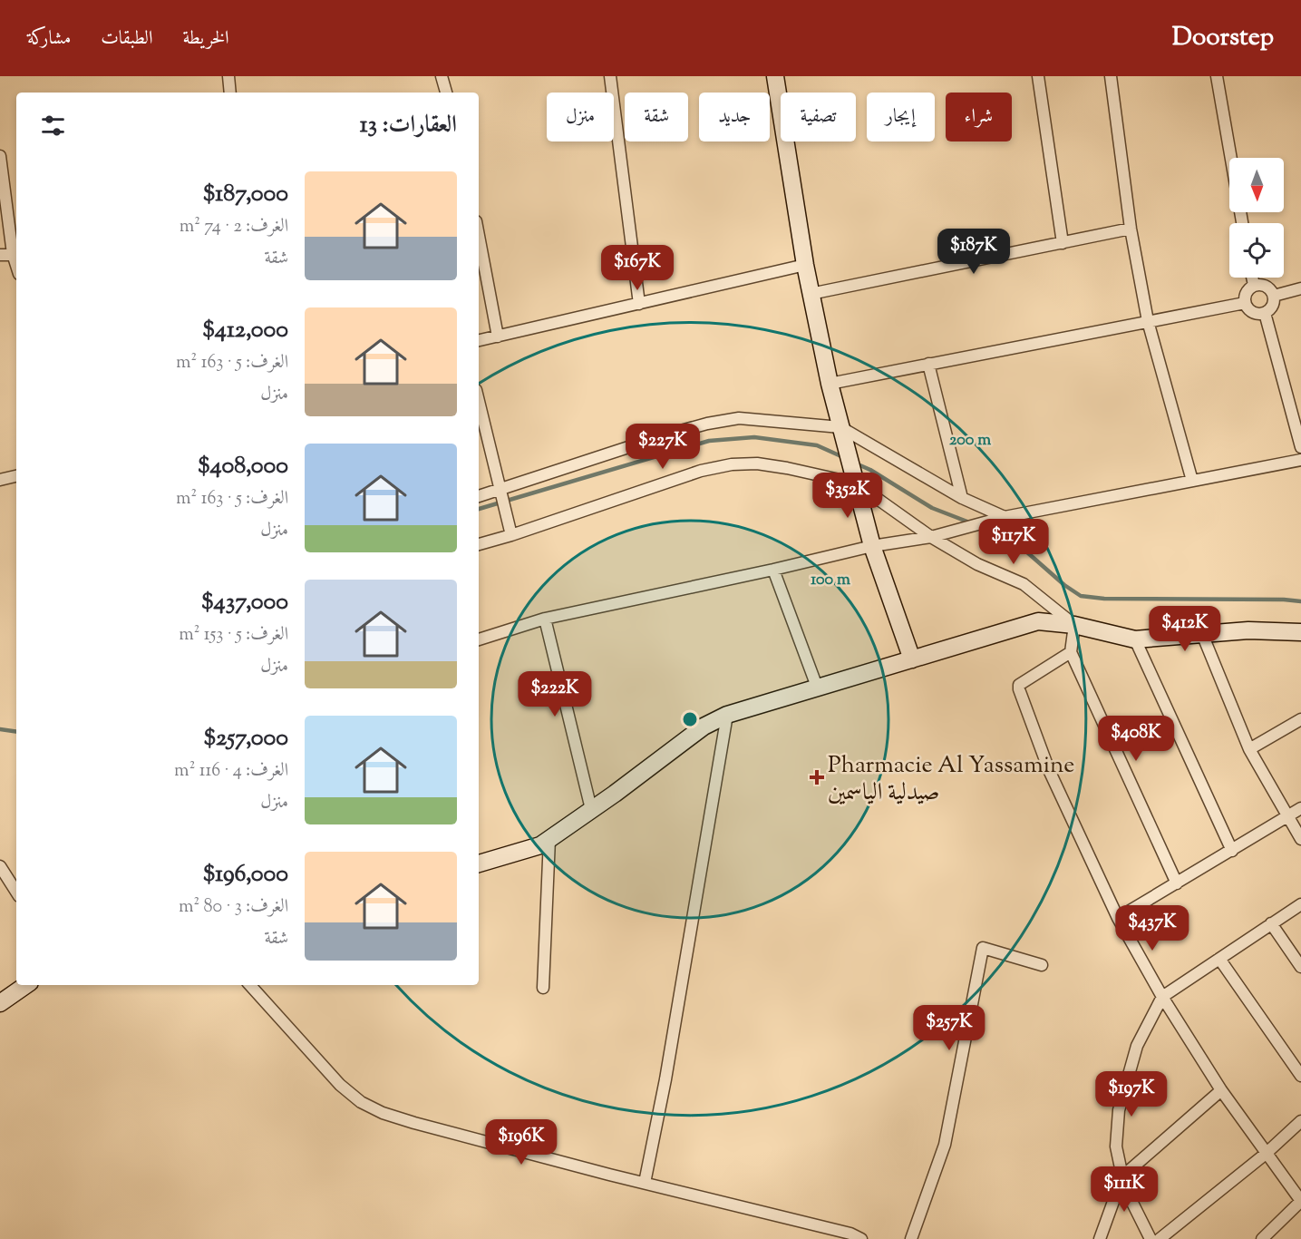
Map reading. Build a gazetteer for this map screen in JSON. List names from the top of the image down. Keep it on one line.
{"places":{"health":["Pharmacie Al Yassamine صيدلية الياسمين"]},"north":"bottom","page":{"header":"Doorstep","nav":["الخريطة","الطبقات","مشاركة"],"chip":["شراء","إيجار","تصفية","جديد","شقة","منزل"],"heading":"العقارات: 13","list":[{"name":"$187,000","note":"الغرف: 2 · 74 m² · شقة"},{"name":"$412,000","note":"الغرف: 5 · 163 m² · منزل"},{"name":"$408,000","note":"الغرف: 5 · 163 m² · منزل"},{"name":"$437,000","note":"الغرف: 5 · 153 m² · منزل"},{"name":"$257,000","note":"الغرف: 4 · 116 m² · منزل"},{"name":"$196,000","note":"الغرف: 3 · 80 m² · شقة"}],"price":["$187K","$167K","$227K","$352K","$117K","$412K","$222K","$408K","$437K","$257K","$197K","$196K","$111K"]},"rings":["200 m","100 m"]}
